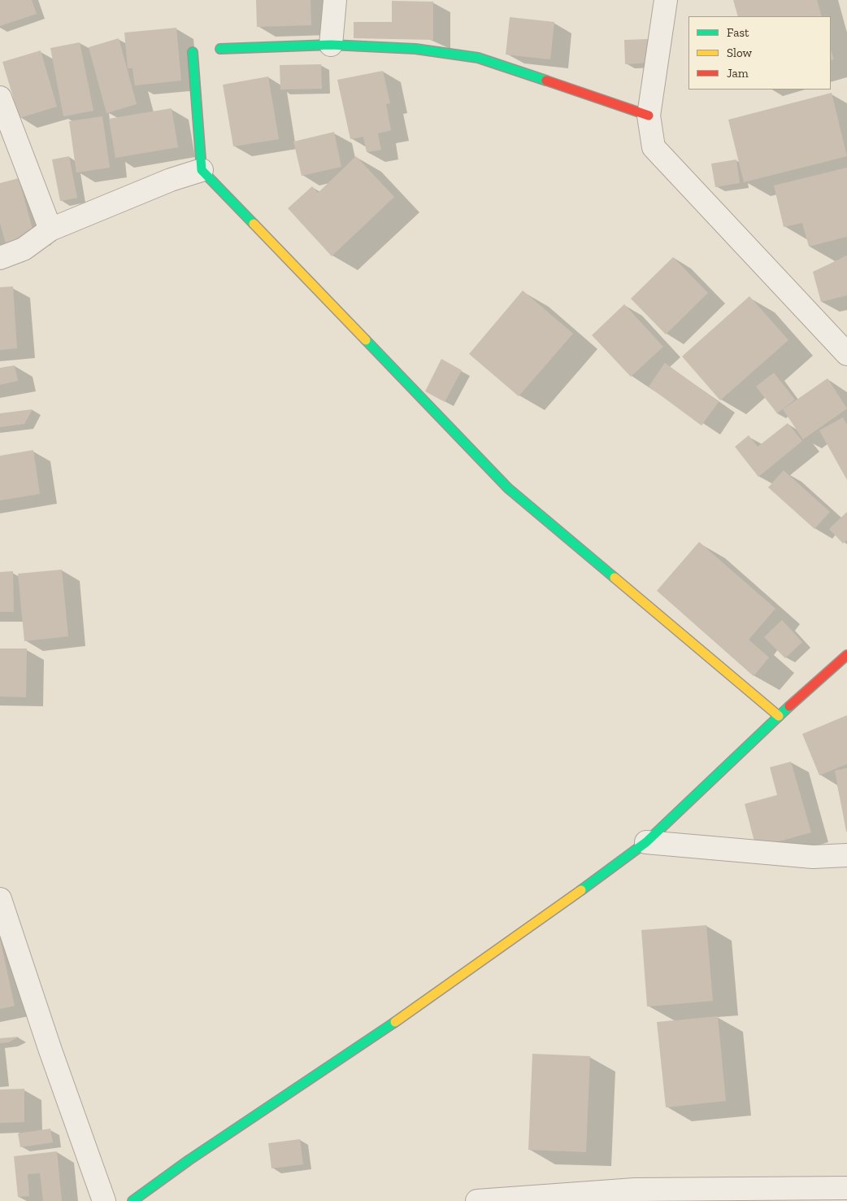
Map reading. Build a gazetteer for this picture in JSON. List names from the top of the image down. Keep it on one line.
{"legend":["Fast","Slow","Jam"]}
